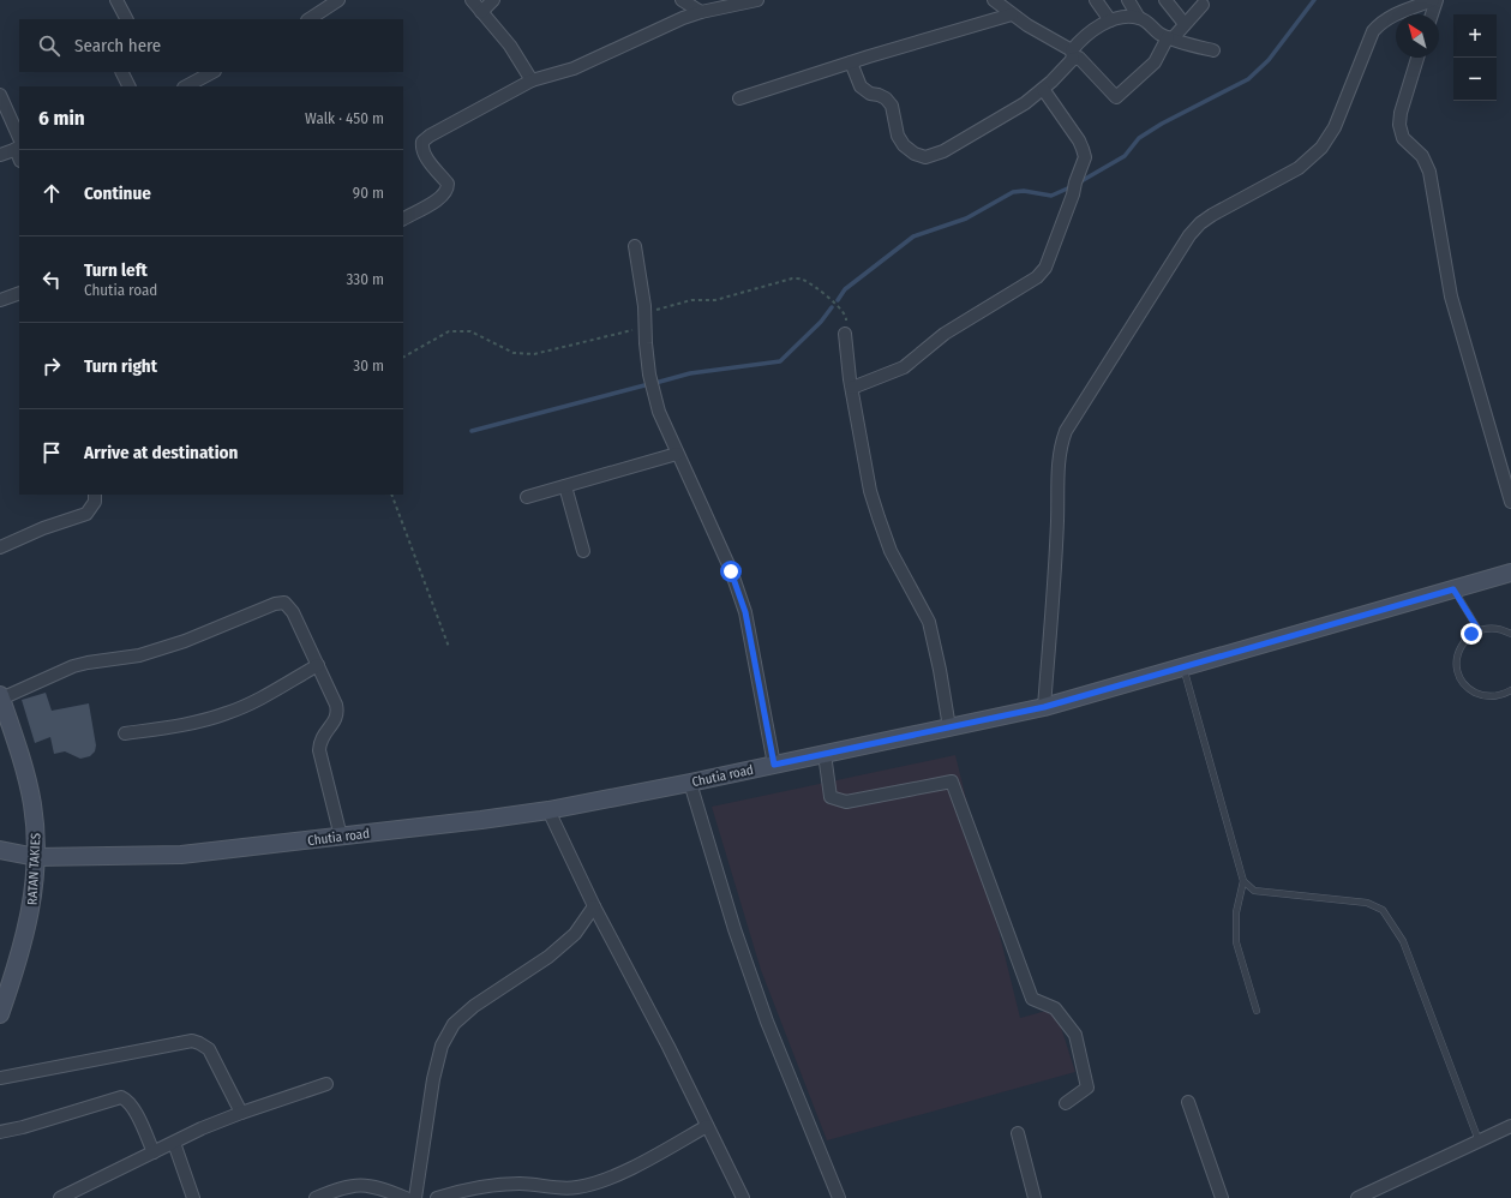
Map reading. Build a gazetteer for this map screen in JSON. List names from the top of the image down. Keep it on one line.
{"streets":{"street":["Chutia road","RATAN TAKIES"]},"crossings":[["Chutia road","RATAN TAKIES"]],"north":"top left","page":{"map_buttons":["+","−"],"search":"Search here","heading":["6 min","Walk · 450 m"],"list":[["Continue","90 m"],["Turn left","Chutia road","330 m"],["Turn right","30 m"],"Arrive at destination"]}}
